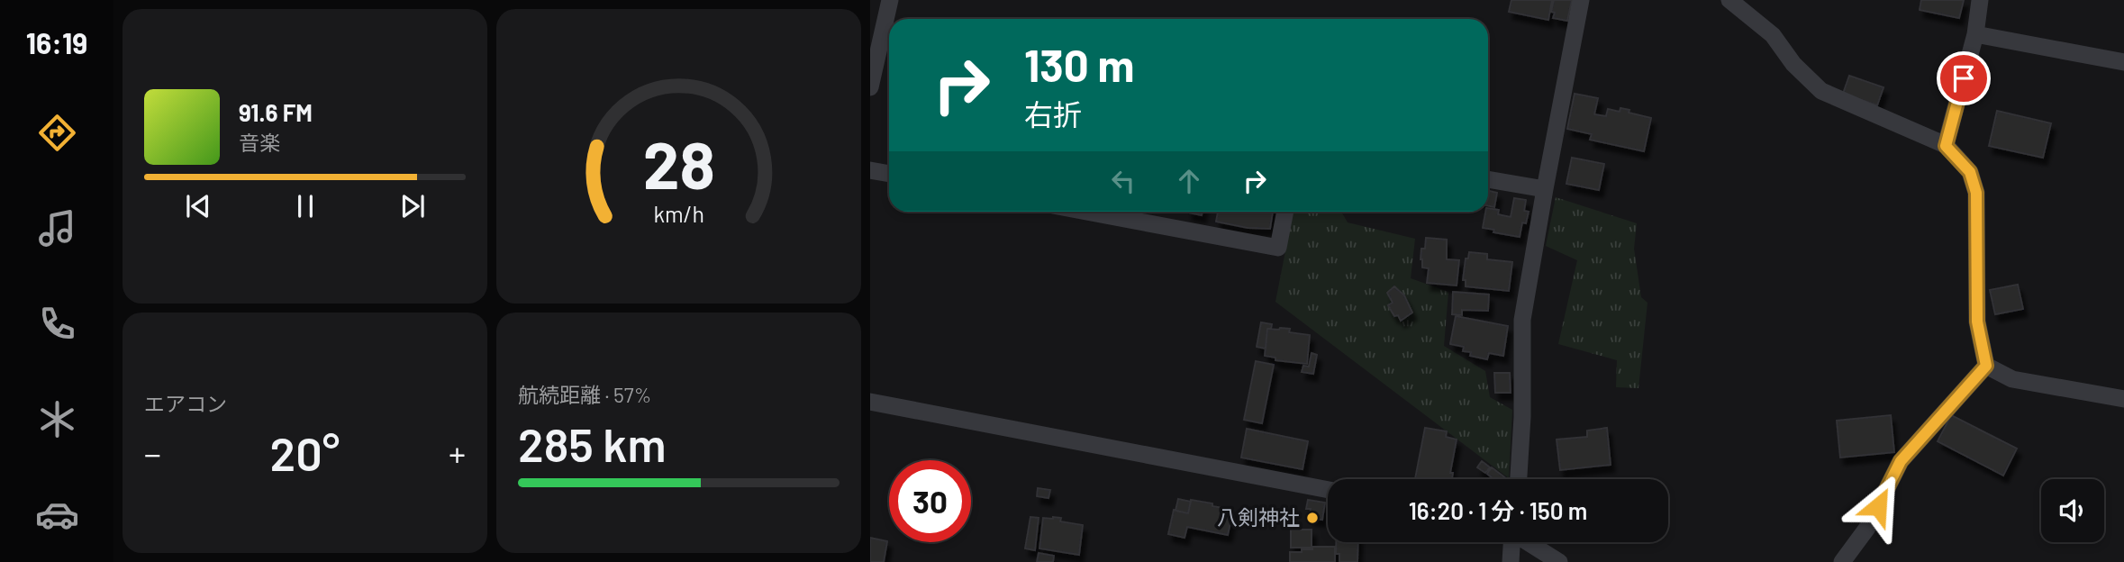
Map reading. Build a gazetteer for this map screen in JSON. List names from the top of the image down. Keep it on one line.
{"places":["八剣神社"],"page":{"tabs":"16:19","turn":["130 m","右折"],"song":["91.6 FM","音楽"],"tile":["エアコン",["航続距離 · 57%","285 km"]],"heat":["−","20°","+"],"limit":"30","trip":"16:20 · 1 分 · 150 m","gauge":["28","km/h"]}}
